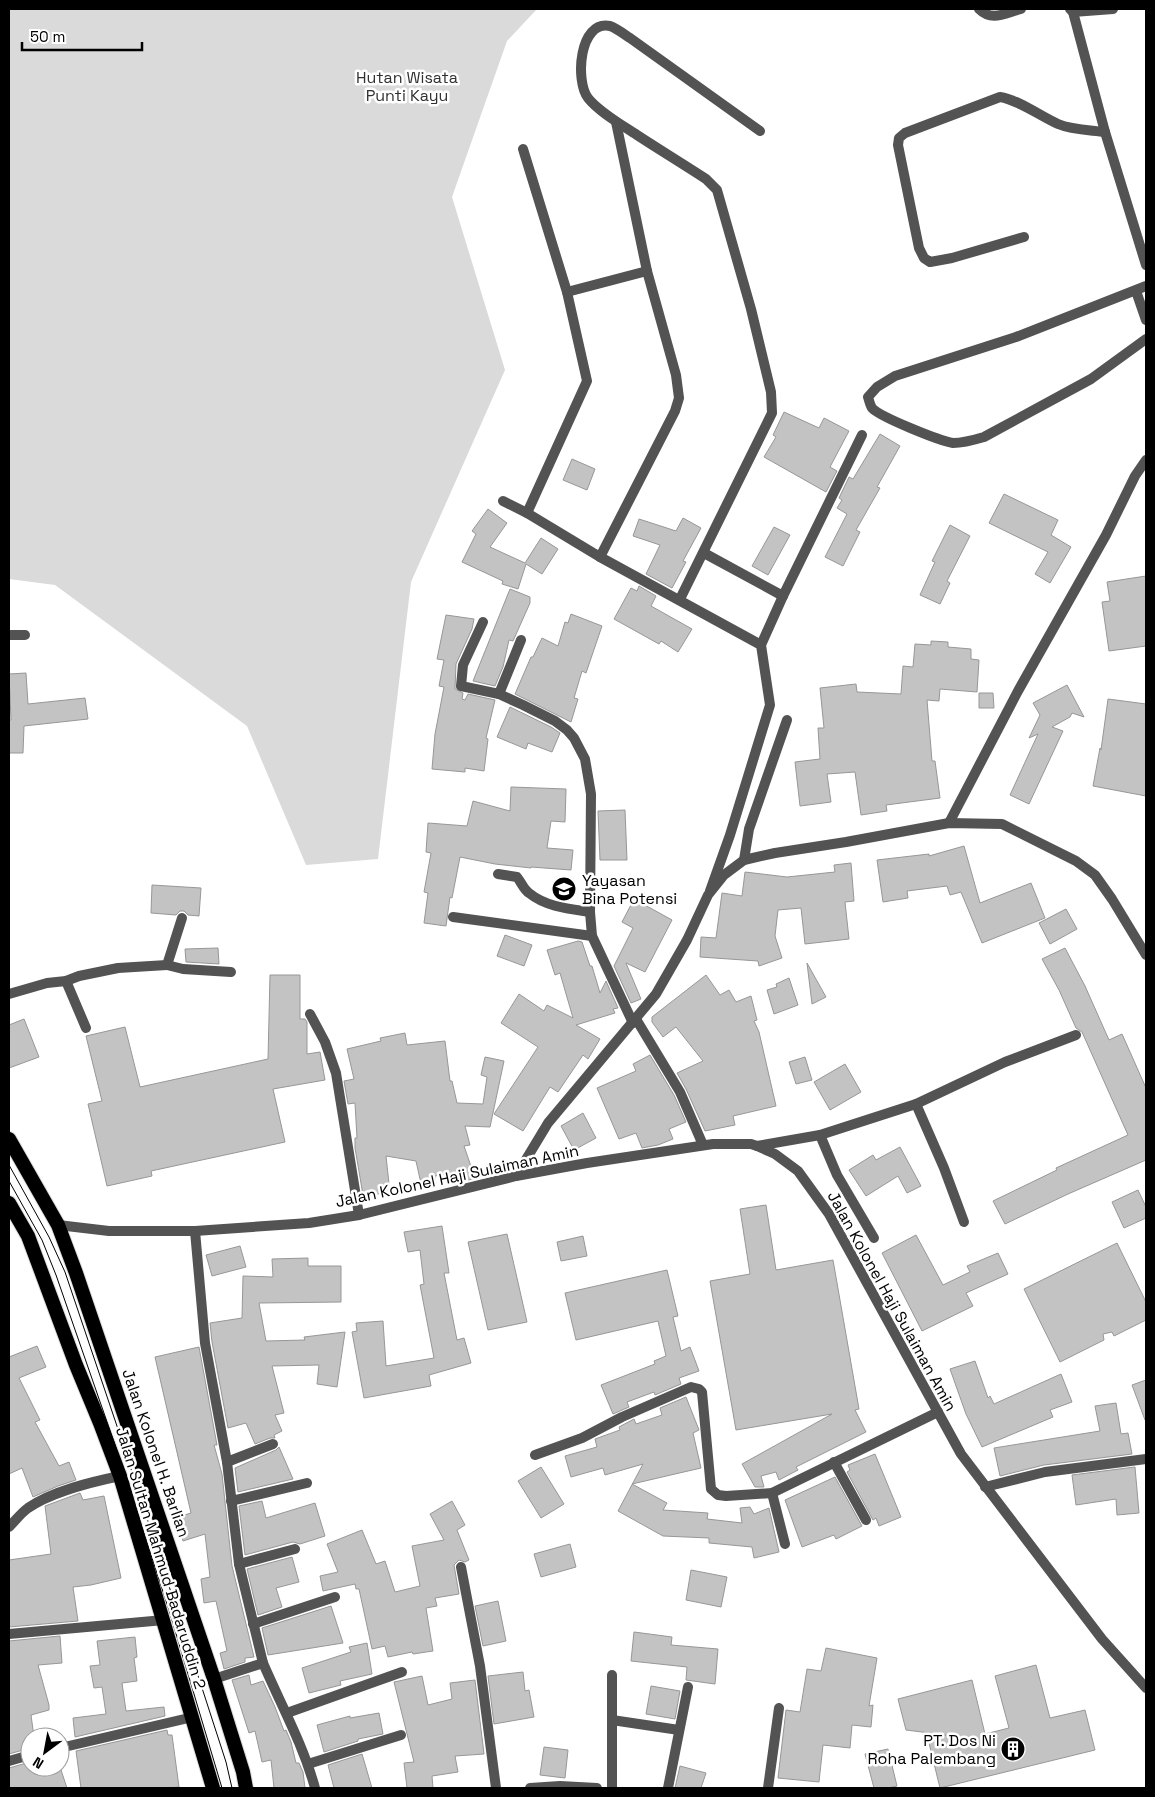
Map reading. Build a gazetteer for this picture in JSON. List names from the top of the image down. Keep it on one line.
{"streets":{"highway":["Jalan Kolonel H. Barlian","Jalan Sultan Mahmud Badaruddin 2"],"street":["Jalan Kolonel Haji Sulaiman Amin"]},"crossings":[["Jalan Kolonel Haji Sulaiman Amin","Jalan Kolonel H. Barlian"]],"parks":["Hutan Wisata Punti Kayu"],"places":{"school or university":["Yayasan Bina Potensi"],"building":["PT. Dos Ni Roha Palembang"]},"scale_bar":"50 m","north":"bottom left"}
